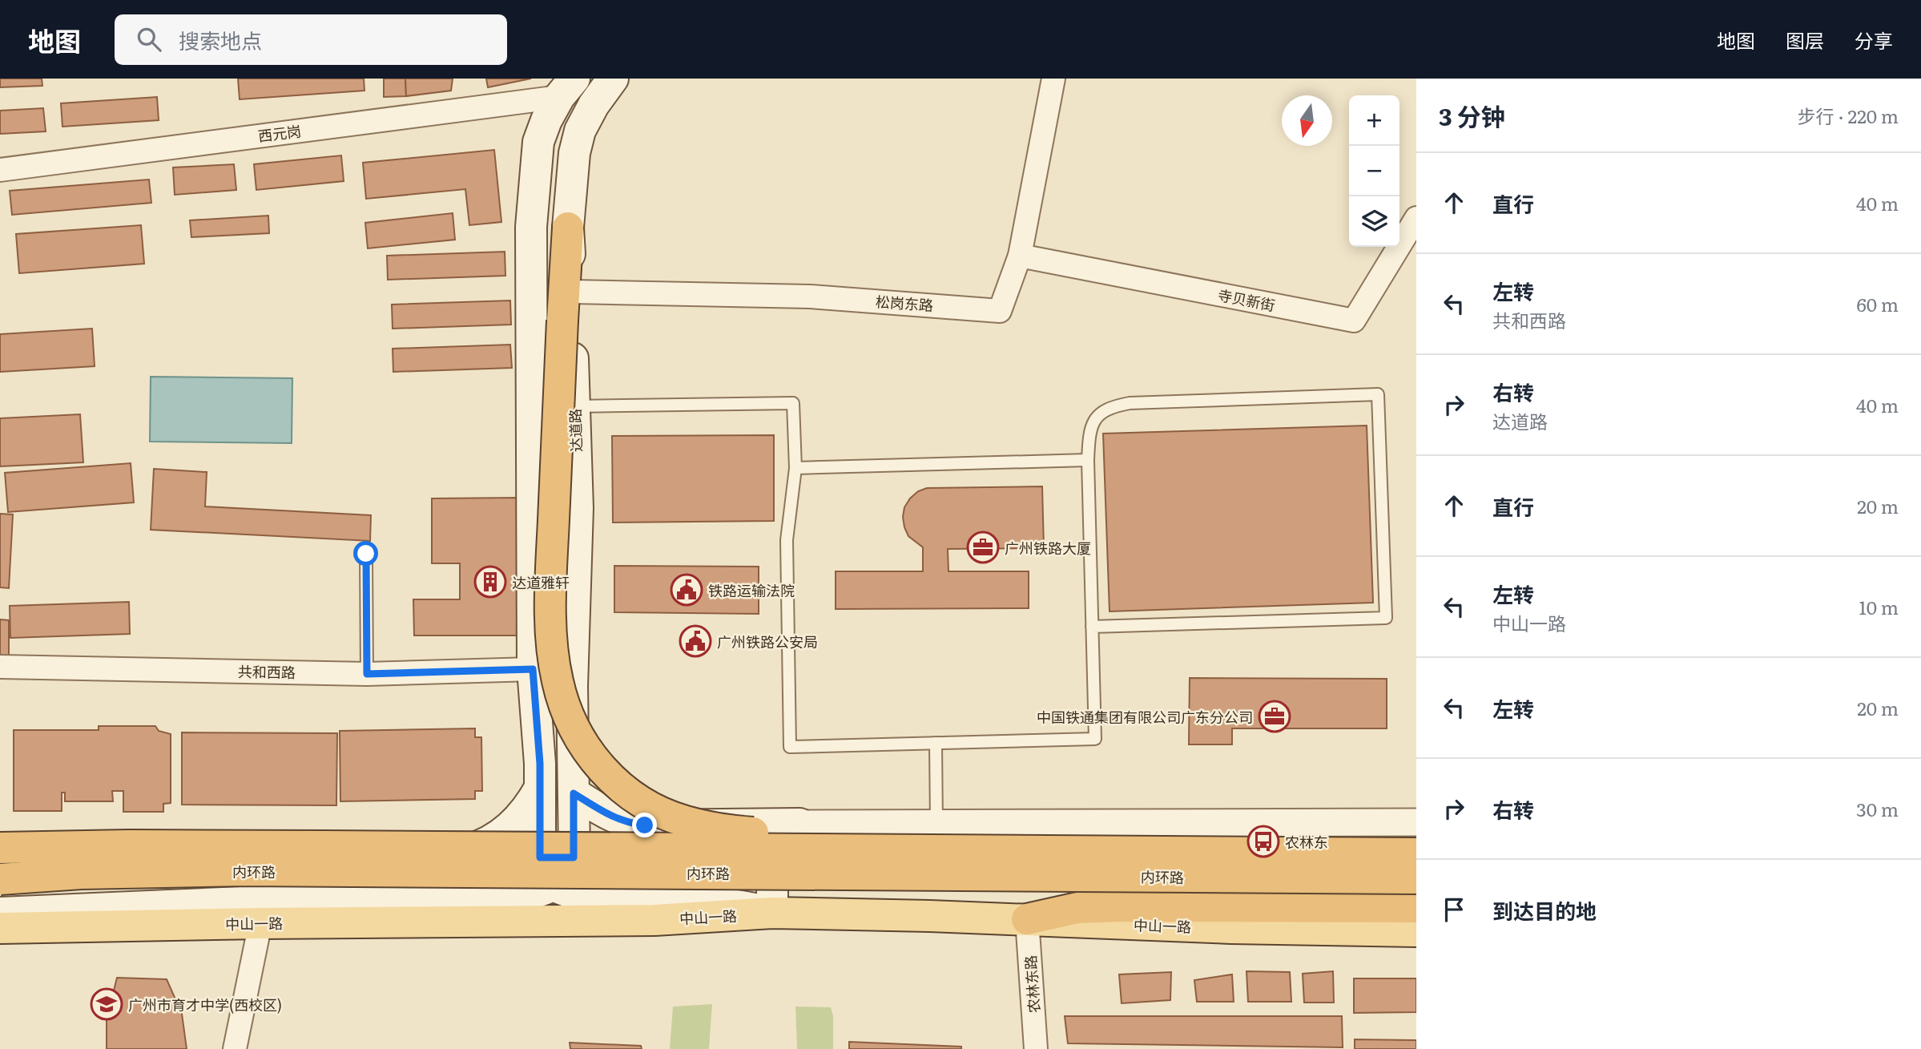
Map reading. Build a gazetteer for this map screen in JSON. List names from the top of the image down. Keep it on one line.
{"streets":{"highway":["内环路"],"main road":["达道路","中山一路"],"street":["西元岗","寺贝新街","松岗东路","共和西路","农林东路"]},"crossings":[["寺贝新街","松岗东路"],["松岗东路","达道路"],["中山一路","农林东路"]],"places":{"office":["广州铁路大厦","中国铁通集团有限公司广东分公司"],"building":["达道雅轩"],"public building":["铁路运输法院","广州铁路公安局"],"bus stop":["农林东"],"school or university":["广州市育才中学(西校区)"]},"north":"bottom","page":{"header":"地图","search":"搜索地点","nav":["地图","图层","分享"],"heading":["3 分钟","步行 · 220 m"],"map_buttons":["+","−"],"list":[["直行","40 m"],["左转","共和西路","60 m"],["右转","达道路","40 m"],["直行","20 m"],["左转","中山一路","10 m"],["左转","20 m"],["右转","30 m"],"到达目的地"]}}
